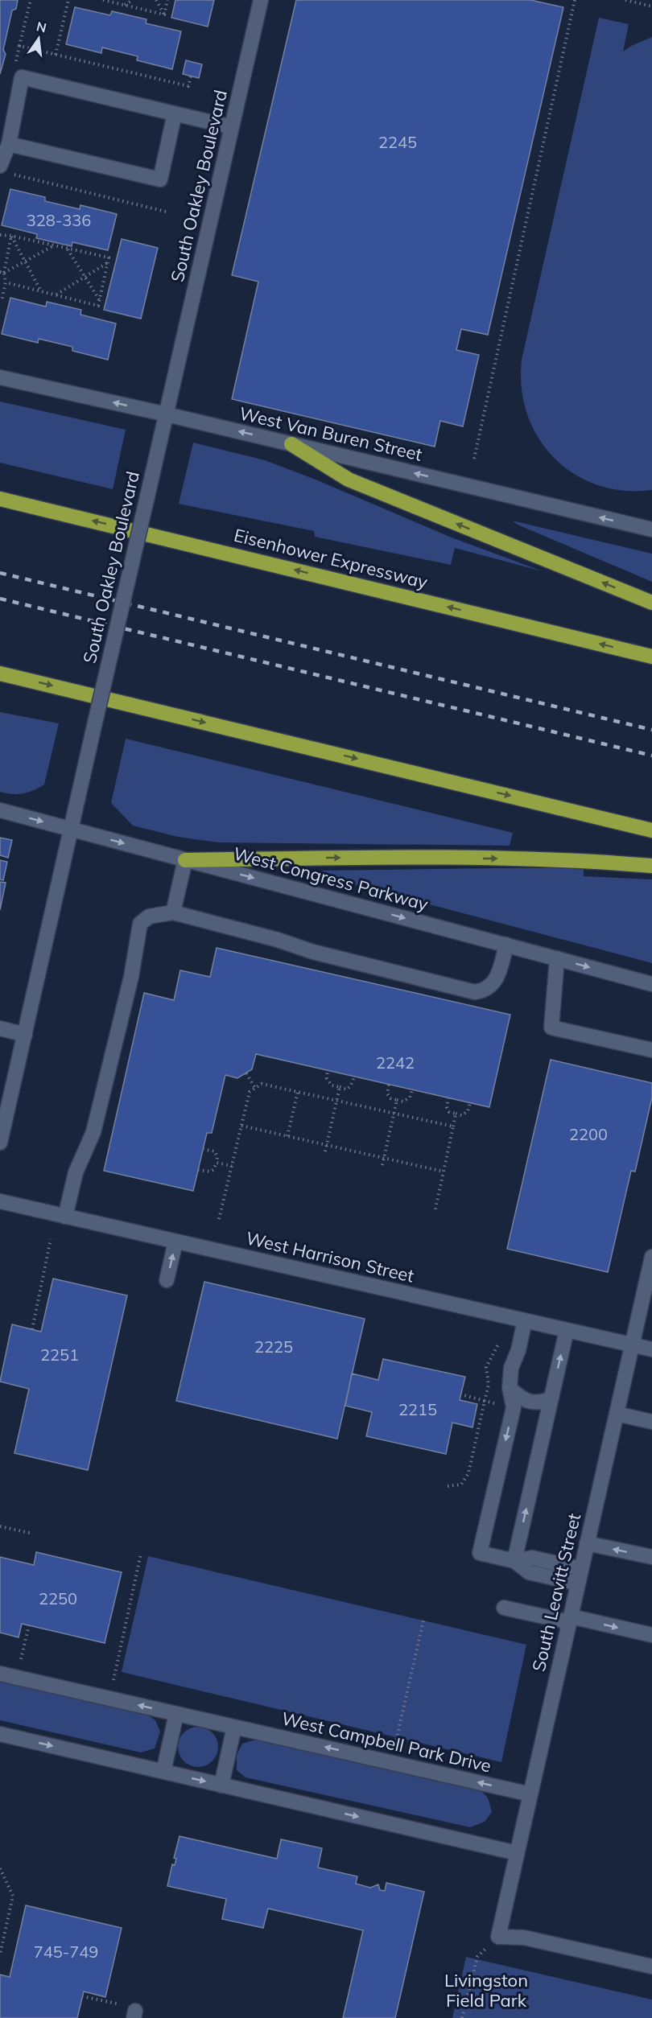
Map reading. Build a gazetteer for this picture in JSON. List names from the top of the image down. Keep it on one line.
{"streets":{"highway":["Eisenhower Expressway"],"street":["South Oakley Boulevard","West Van Buren Street","West Congress Parkway","West Harrison Street","South Leavitt Street","West Campbell Park Drive"]},"crossings":[["South Oakley Boulevard","West Van Buren Street"],["South Oakley Boulevard","West Congress Parkway"],["West Harrison Street","South Leavitt Street"],["South Leavitt Street","West Campbell Park Drive"]],"one_way":["West Van Buren Street","West Congress Parkway"],"parks":["Livingston Field Park"],"house_numbers":["2245","328-336","2242","2200","2225","2251","2215","2250","745-749"],"north":"top"}
